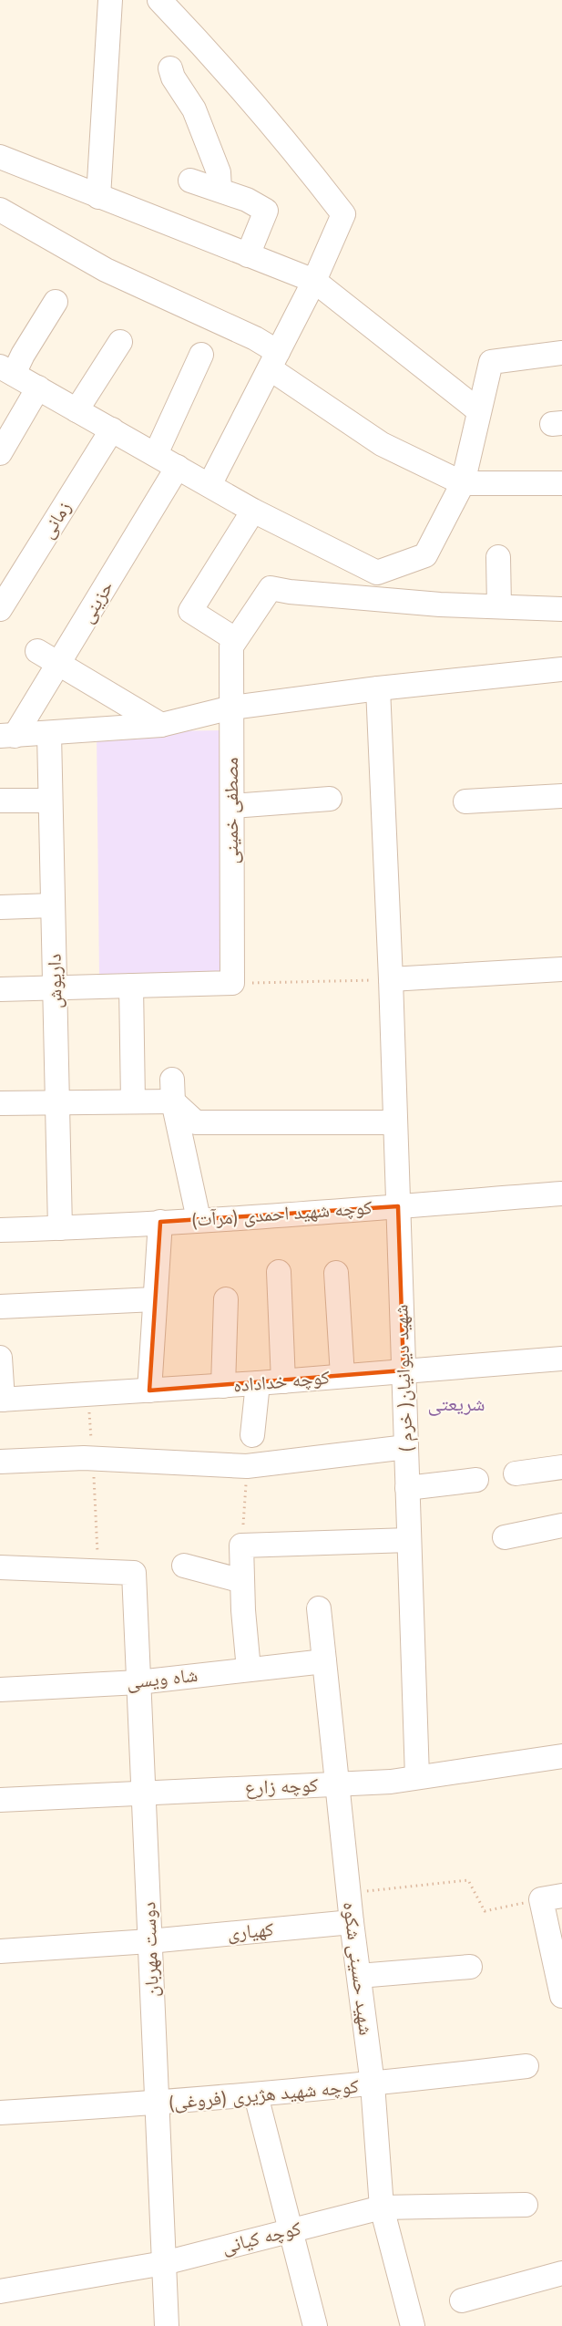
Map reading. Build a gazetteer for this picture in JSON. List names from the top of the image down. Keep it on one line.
{"streets":{"street":["زمانی","حزینی","مصطفی خمینی","داریوش","کوچه شهید احمدی (مرآت)","شهید دیوانیان( خرم )","کوچه خداداده","شاه ویسی","کوچه زارع","کهیاری","دوست مهربان","شهید حسینی شکوه","کوچه شهید هژیری (فروغی)","کوچه کیانی"]},"crossings":[["داریوش","کوچه شهید احمدی (مرآت)"],["کوچه شهید احمدی (مرآت)","شهید دیوانیان( خرم )"],["شهید دیوانیان( خرم )","کوچه خداداده"],["شهید دیوانیان( خرم )","کوچه زارع"],["شاه ویسی","دوست مهربان"],["شاه ویسی","شهید حسینی شکوه"],["کوچه زارع","دوست مهربان"],["کوچه زارع","شهید حسینی شکوه"],["کهیاری","دوست مهربان"],["کهیاری","شهید حسینی شکوه"],["دوست مهربان","کوچه شهید هژیری (فروغی)"],["دوست مهربان","کوچه کیانی"],["شهید حسینی شکوه","کوچه شهید هژیری (فروغی)"],["شهید حسینی شکوه","کوچه کیانی"]],"districts":["شریعتی"]}
